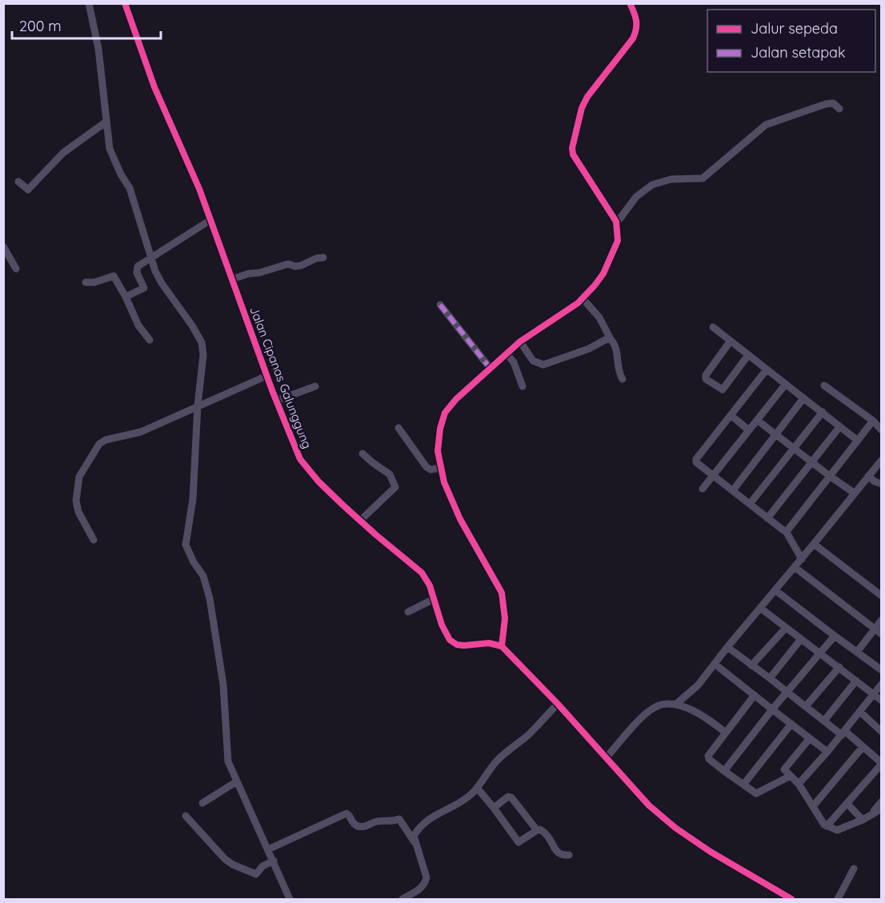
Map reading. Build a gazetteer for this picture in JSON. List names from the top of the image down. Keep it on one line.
{"streets":{"street":["Jalan Cipanas Galunggung"]},"legend":["Jalur sepeda","Jalan setapak"],"scale_bar":"200 m"}
